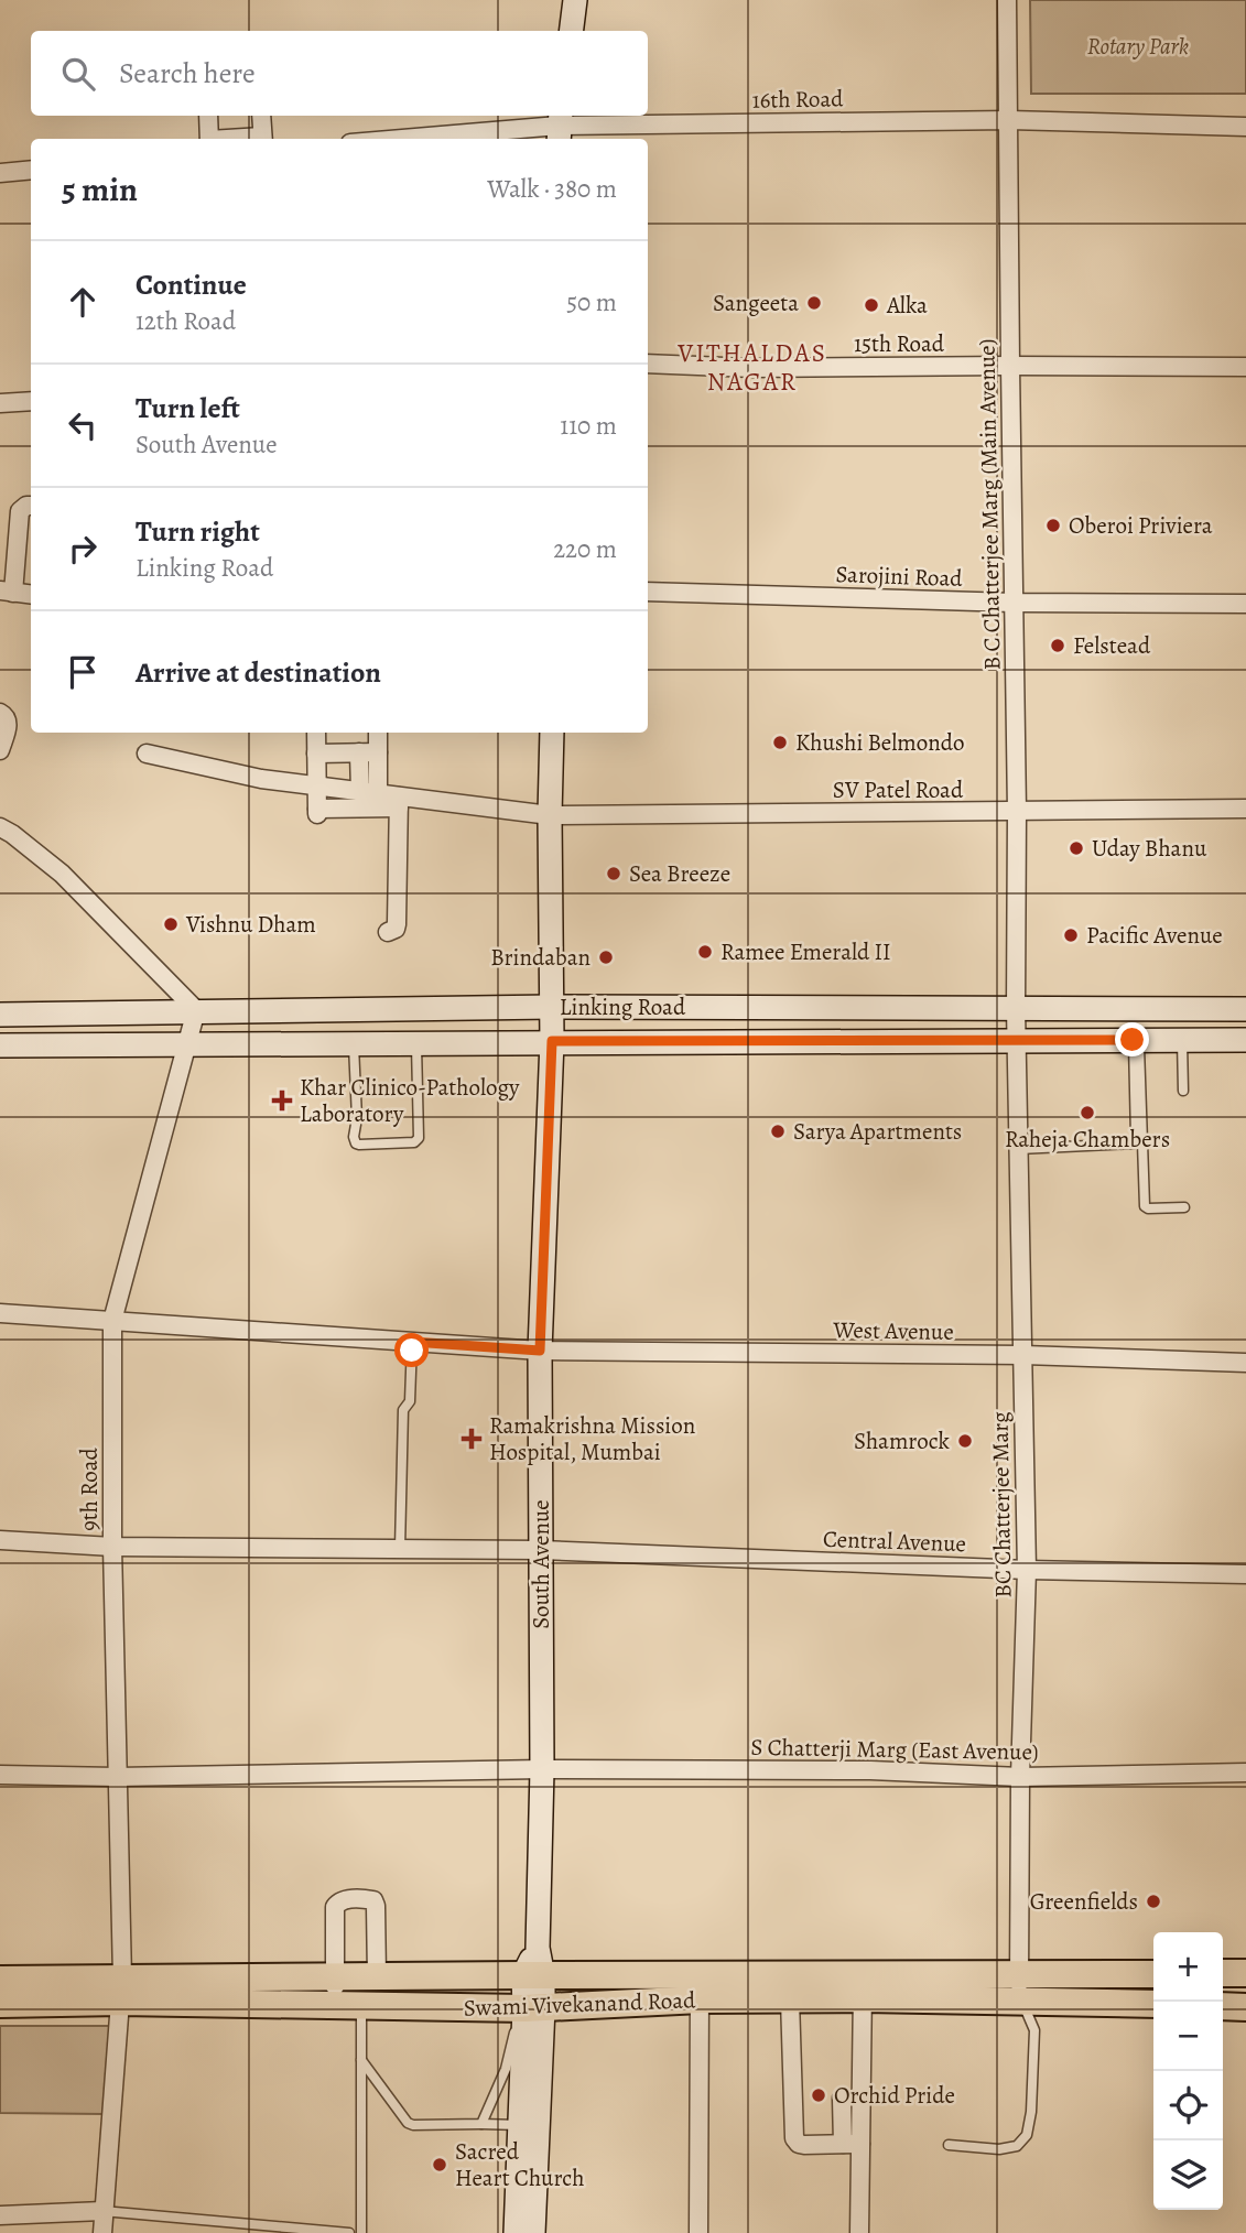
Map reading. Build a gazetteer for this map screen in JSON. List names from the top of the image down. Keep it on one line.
{"streets":{"main road":["Linking Road","South Avenue","Swami Vivekanand Road"],"street":["16th Road","15th Road","B C Chatterjee Marg (Main Avenue)","Sarojini Road","SV Patel Road","West Avenue","9th Road","BC Chatterjee Marg","Central Avenue","S Chatterji Marg (East Avenue)"]},"crossings":[["16th Road","B C Chatterjee Marg (Main Avenue)"],["15th Road","B C Chatterjee Marg (Main Avenue)"],["B C Chatterjee Marg (Main Avenue)","Sarojini Road"],["B C Chatterjee Marg (Main Avenue)","SV Patel Road"],["B C Chatterjee Marg (Main Avenue)","Linking Road"],["B C Chatterjee Marg (Main Avenue)","BC Chatterjee Marg"],["SV Patel Road","South Avenue"],["Linking Road","9th Road"],["Linking Road","BC Chatterjee Marg"],["Linking Road","South Avenue"],["West Avenue","9th Road"],["West Avenue","BC Chatterjee Marg"],["West Avenue","South Avenue"],["9th Road","Central Avenue"],["9th Road","S Chatterji Marg (East Avenue)"],["9th Road","Swami Vivekanand Road"],["BC Chatterjee Marg","Central Avenue"],["BC Chatterjee Marg","S Chatterji Marg (East Avenue)"],["BC Chatterjee Marg","Swami Vivekanand Road"],["Central Avenue","South Avenue"],["South Avenue","S Chatterji Marg (East Avenue)"],["South Avenue","Swami Vivekanand Road"]],"districts":["VITHALDAS NAGAR"],"parks":["Rotary Park"],"places":{"other":["Sangeeta","Alka","Oberoi Priviera","Felstead","Khushi Belmondo","Uday Bhanu","Sea Breeze","Vishnu Dham","Pacific Avenue","Ramee Emerald II","Brindaban","Raheja Chambers","Sarya Apartments","Shamrock","Greenfields","Orchid Pride","Sacred Heart Church"],"health":["Khar Clinico-Pathology Laboratory","Ramakrishna Mission Hospital, Mumbai"]},"page":{"search":"Search here","heading":["5 min","Walk · 380 m"],"list":[["Continue","12th Road","50 m"],["Turn left","South Avenue","110 m"],["Turn right","Linking Road","220 m"],"Arrive at destination"],"map_buttons":["+","−"]}}
